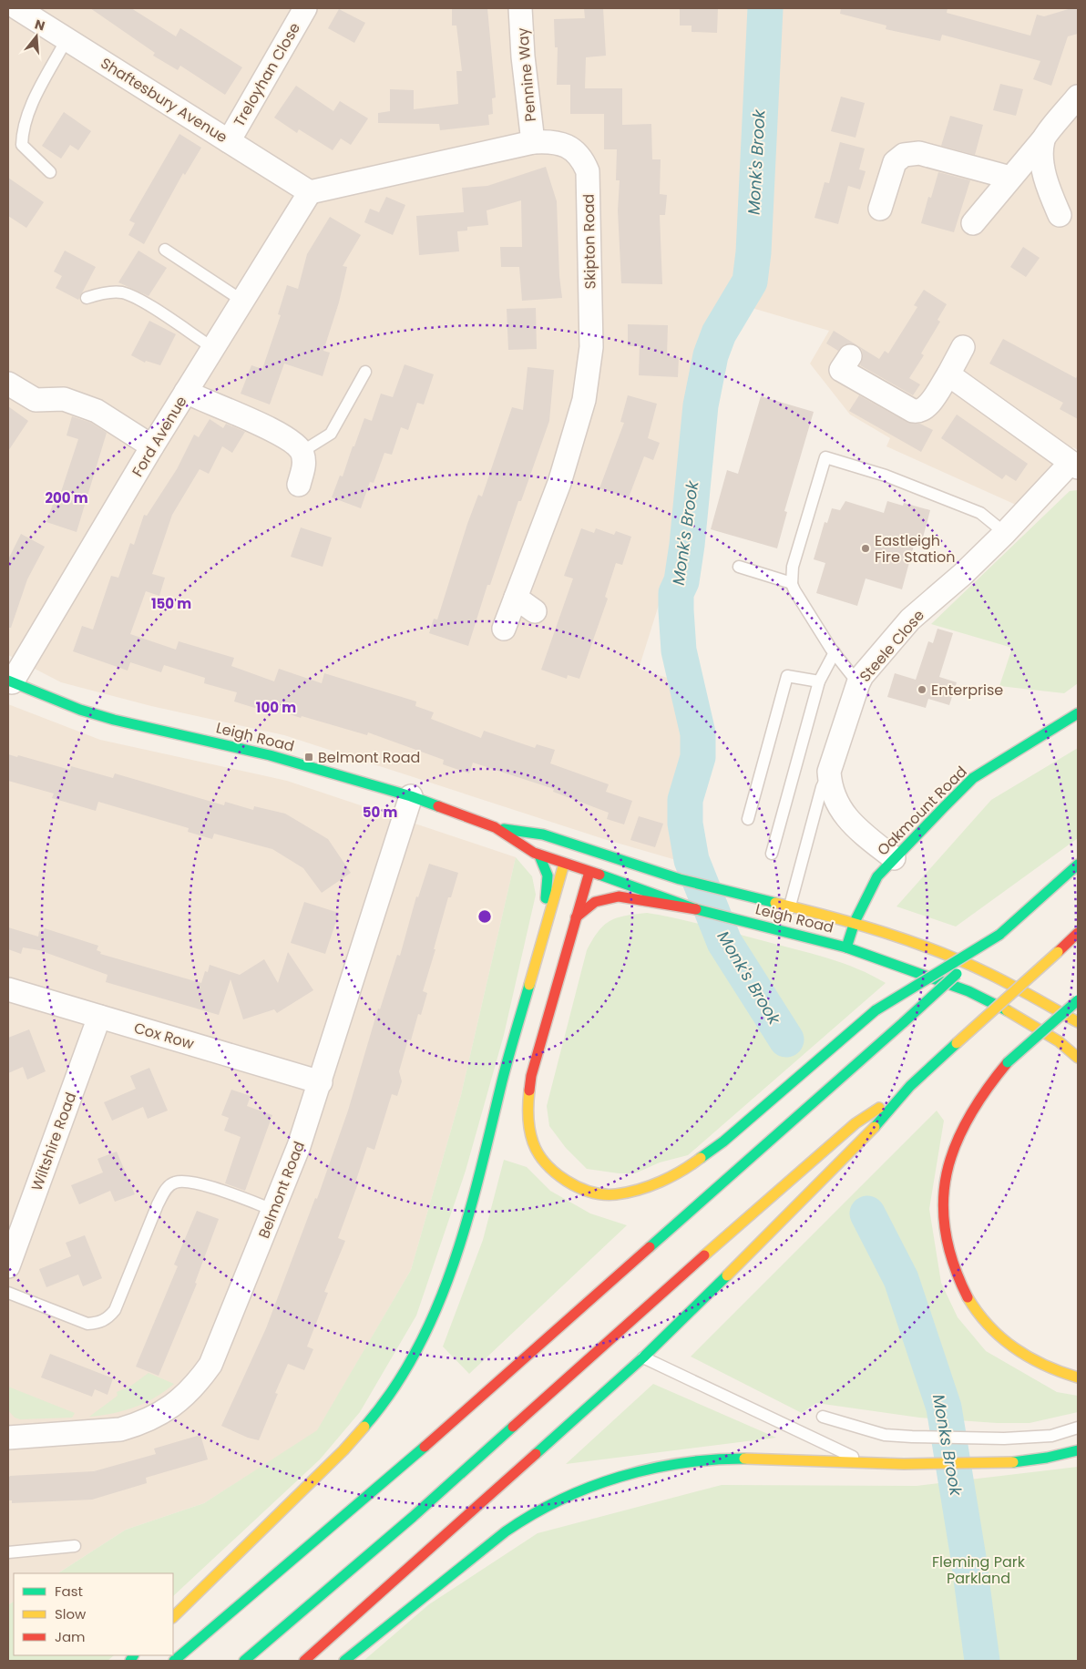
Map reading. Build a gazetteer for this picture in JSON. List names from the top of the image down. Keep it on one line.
{"streets":{"main road":["Leigh Road","Oakmount Road"],"street":["Treloyhan Close","Pennine Way","Shaftesbury Avenue","Skipton Road","Ford Avenue","Steele Close","Cox Row","Wiltshire Road","Belmont Road"]},"crossings":[["Treloyhan Close","Shaftesbury Avenue"],["Pennine Way","Skipton Road"],["Shaftesbury Avenue","Skipton Road"],["Shaftesbury Avenue","Ford Avenue"],["Skipton Road","Ford Avenue"],["Ford Avenue","Leigh Road"],["Steele Close","Oakmount Road"],["Leigh Road","Oakmount Road"],["Leigh Road","Belmont Road"],["Cox Row","Wiltshire Road"],["Cox Row","Belmont Road"]],"water":["Monk's Brook","Monks Brook"],"parks":["Fleming Park Parkland"],"places":{"other":["Eastleigh Fire Station","Enterprise"],"transit":["Belmont Road"]},"legend":["Fast","Slow","Jam"],"north":"top","rings":["200 m","150 m","100 m","50 m"]}
